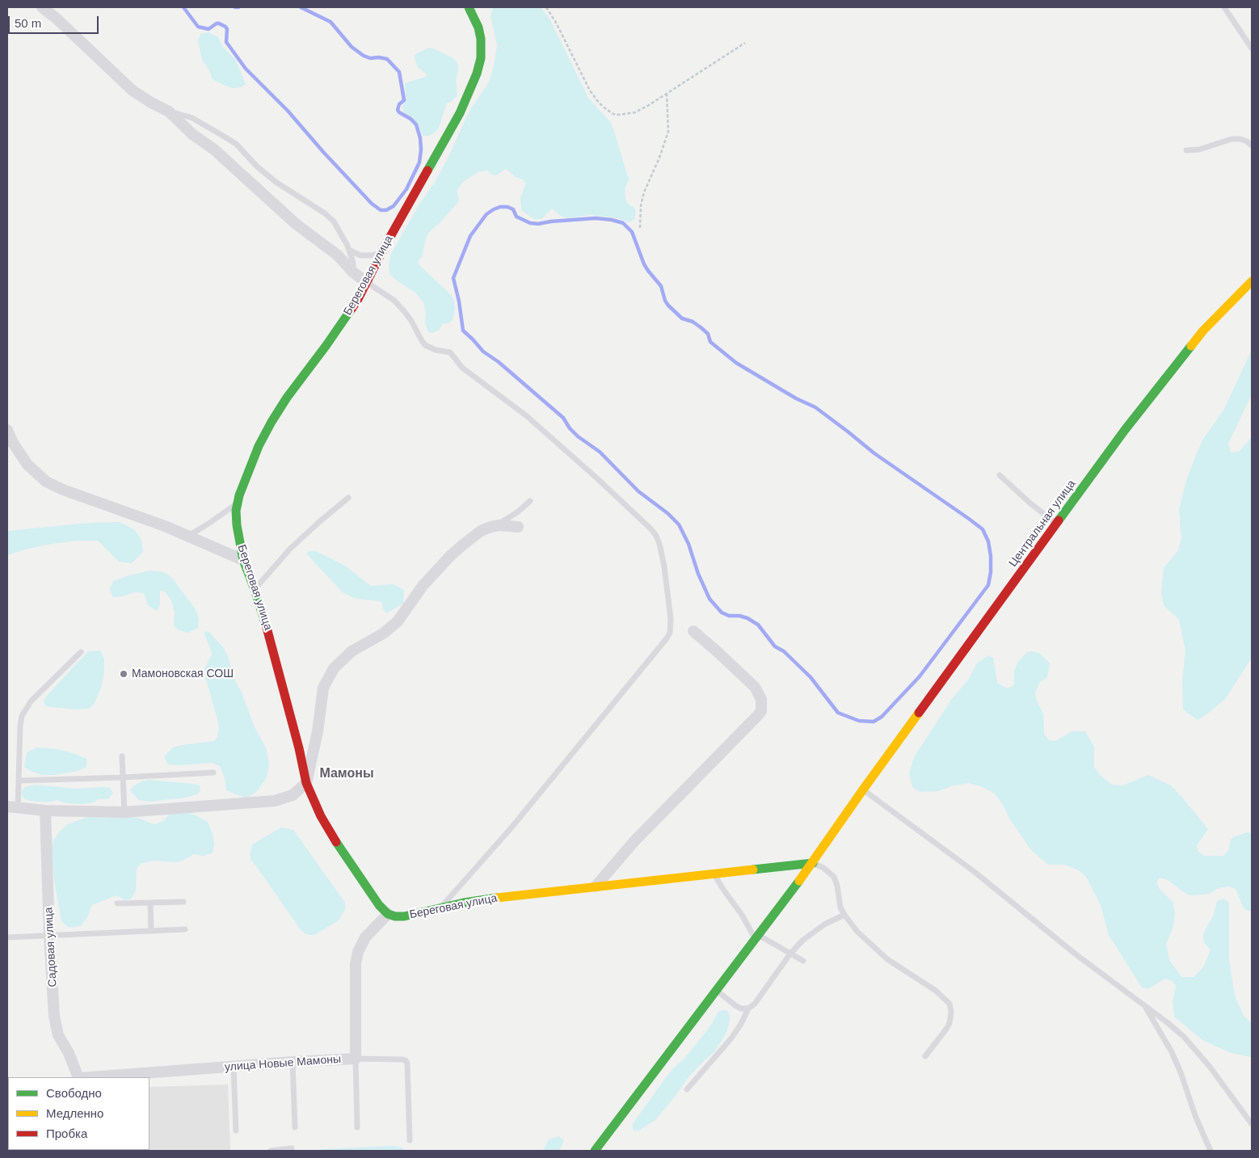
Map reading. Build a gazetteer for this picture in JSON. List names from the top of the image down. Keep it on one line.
{"streets":{"street":["Береговая улица","Центральная улица","Садовая улица","улица Новые Мамоны"]},"crossings":[["Береговая улица","Центральная улица"],["Береговая улица","улица Новые Мамоны"]],"districts":["Мамоны"],"places":["Мамоновская СОШ"],"legend":["Свободно","Медленно","Пробка"],"scale_bar":"50 m"}
